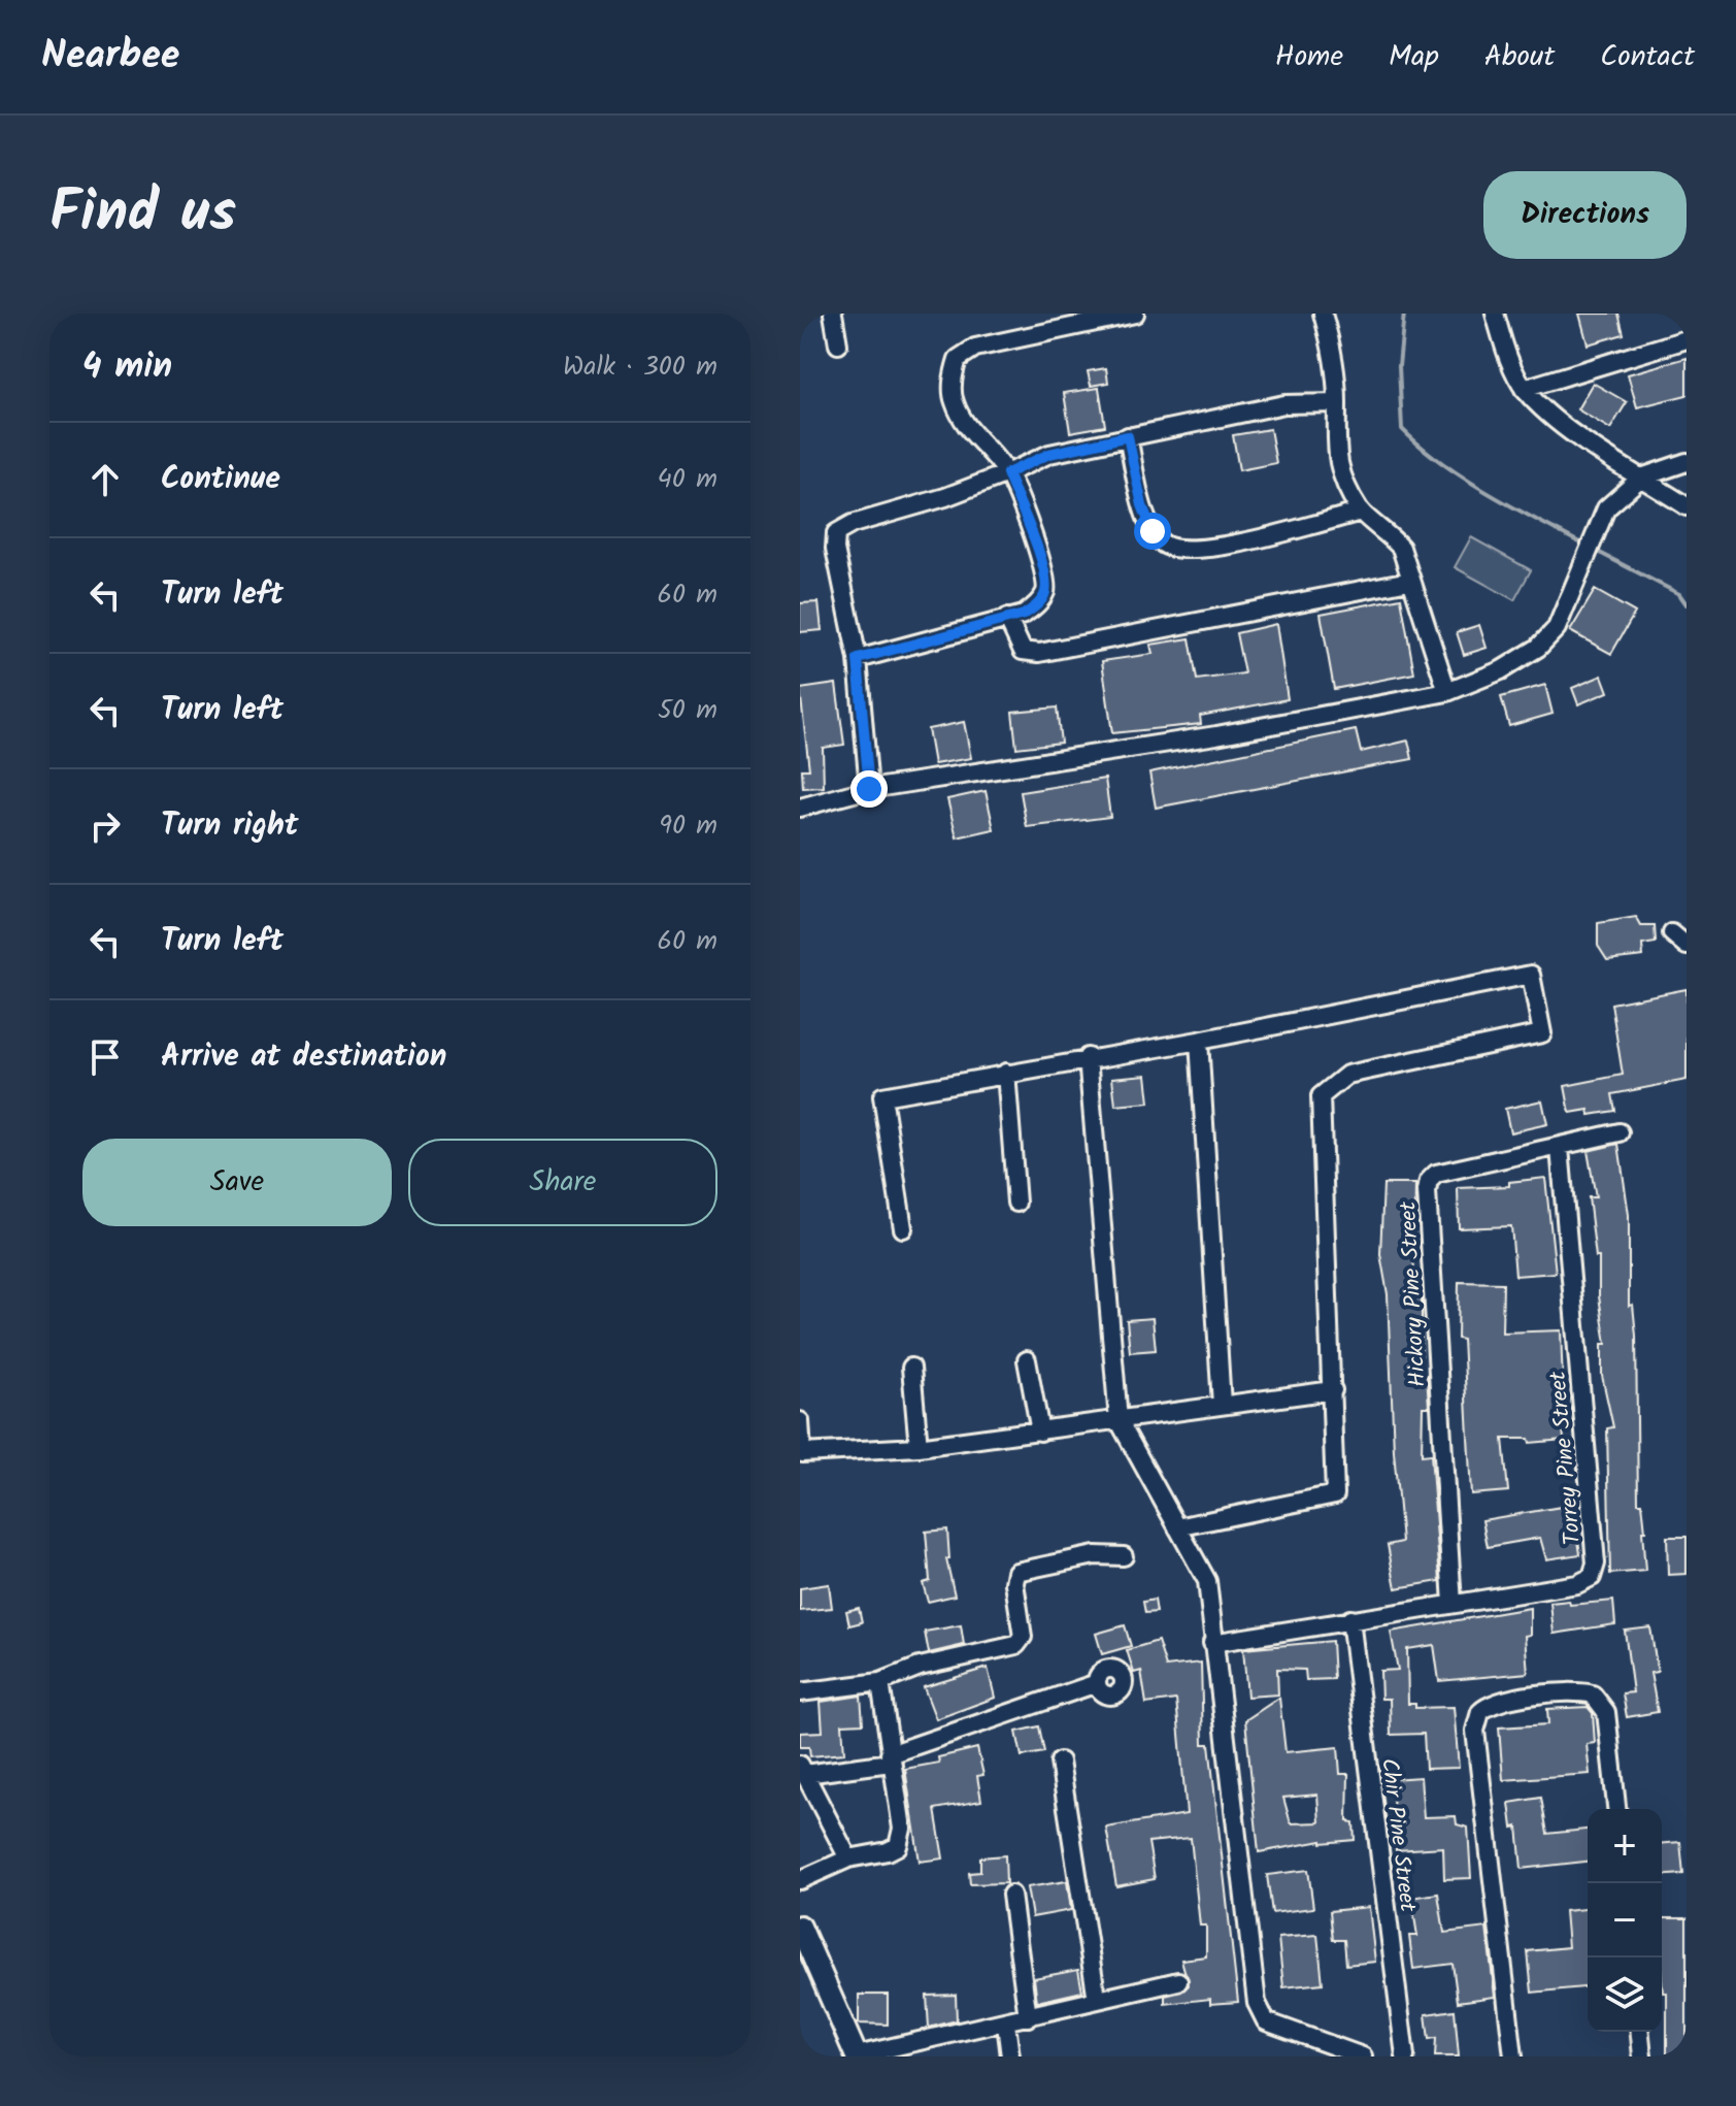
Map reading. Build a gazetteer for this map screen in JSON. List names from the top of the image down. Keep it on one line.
{"streets":{"street":["Hickory Pine Street","Torrey Pine Street","Chir Pine Street"]},"crossings":[["Hickory Pine Street","Torrey Pine Street"],["Torrey Pine Street","Chir Pine Street"]],"page":{"header":"Nearbee","nav":["Home","Map","About","Contact"],"title":"Find us","buttons":["Directions",["Save","Share"]],"heading":["4 min","Walk · 300 m"],"list":[["Continue","40 m"],["Turn left","60 m"],["Turn left","50 m"],["Turn right","90 m"],["Turn left","60 m"],"Arrive at destination"],"map_buttons":["+","−"]}}
